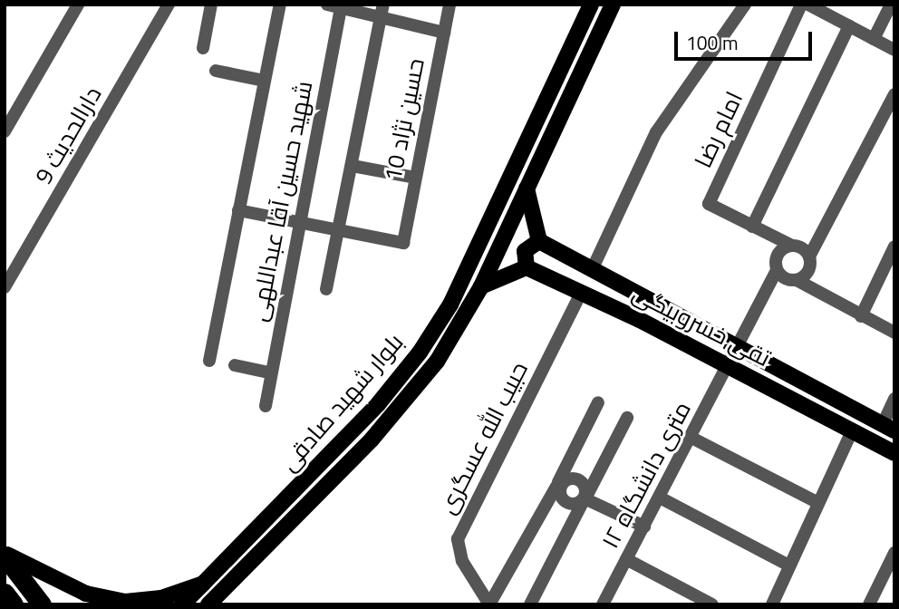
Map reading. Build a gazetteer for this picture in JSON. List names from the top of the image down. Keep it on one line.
{"streets":{"main road":["تقی خسروبیگی","بلوار شهید صادقی"],"street":["حسین نژاد 10","امام رضا","دارالحدیث 9","شهید حسین آقا عبداللهی","حبیب الله عسگری","۱۲ متری دانشگاه"]},"crossings":[["تقی خسروبیگی","حبیب الله عسگری"],["تقی خسروبیگی","۱۲ متری دانشگاه"]],"scale_bar":"100 m"}
